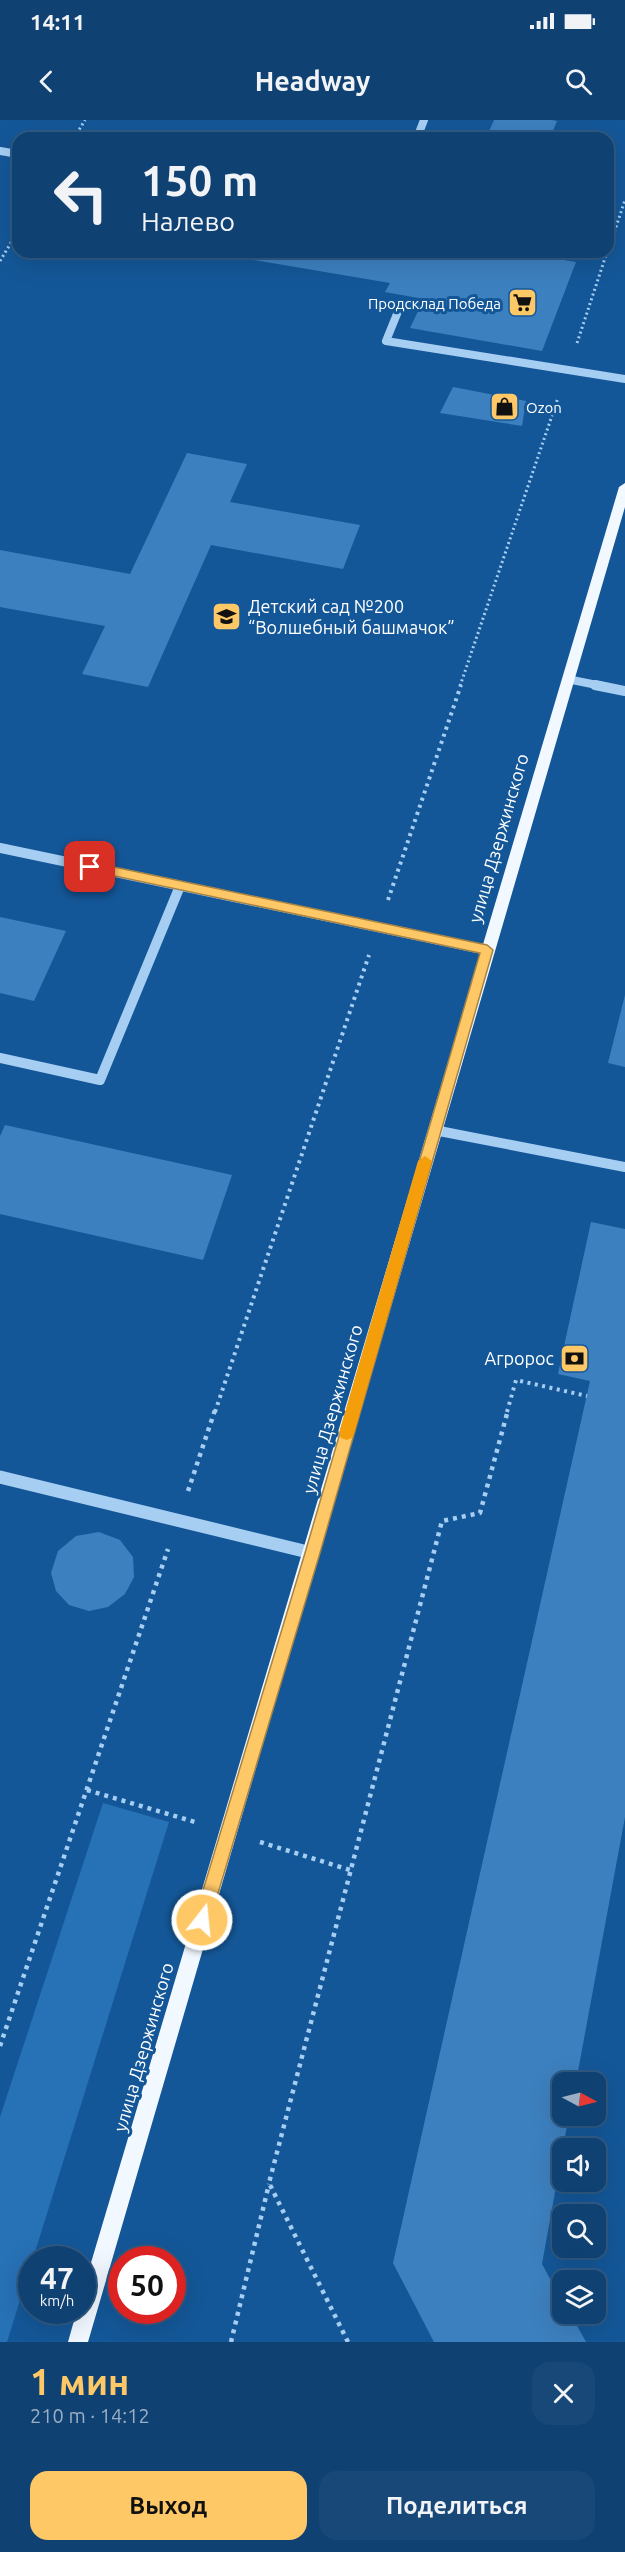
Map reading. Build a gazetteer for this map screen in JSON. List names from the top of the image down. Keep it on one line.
{"streets":{"main road":["улица Дзержинского"]},"places":{"supermarket":["Продсклад Победа"],"shop":["Ozon"],"school or university":["Детский сад №200 “Волшебный башмачок”"],"bank":["Агророс"]},"north":"right","page":{"status":"14:11","header":"Headway","turn":["150 m","Налево"],"speed":"47 km/h","limit":"50","heading":["1 мин","210 m · 14:12"],"buttons":["Выход","Поделиться"]}}
